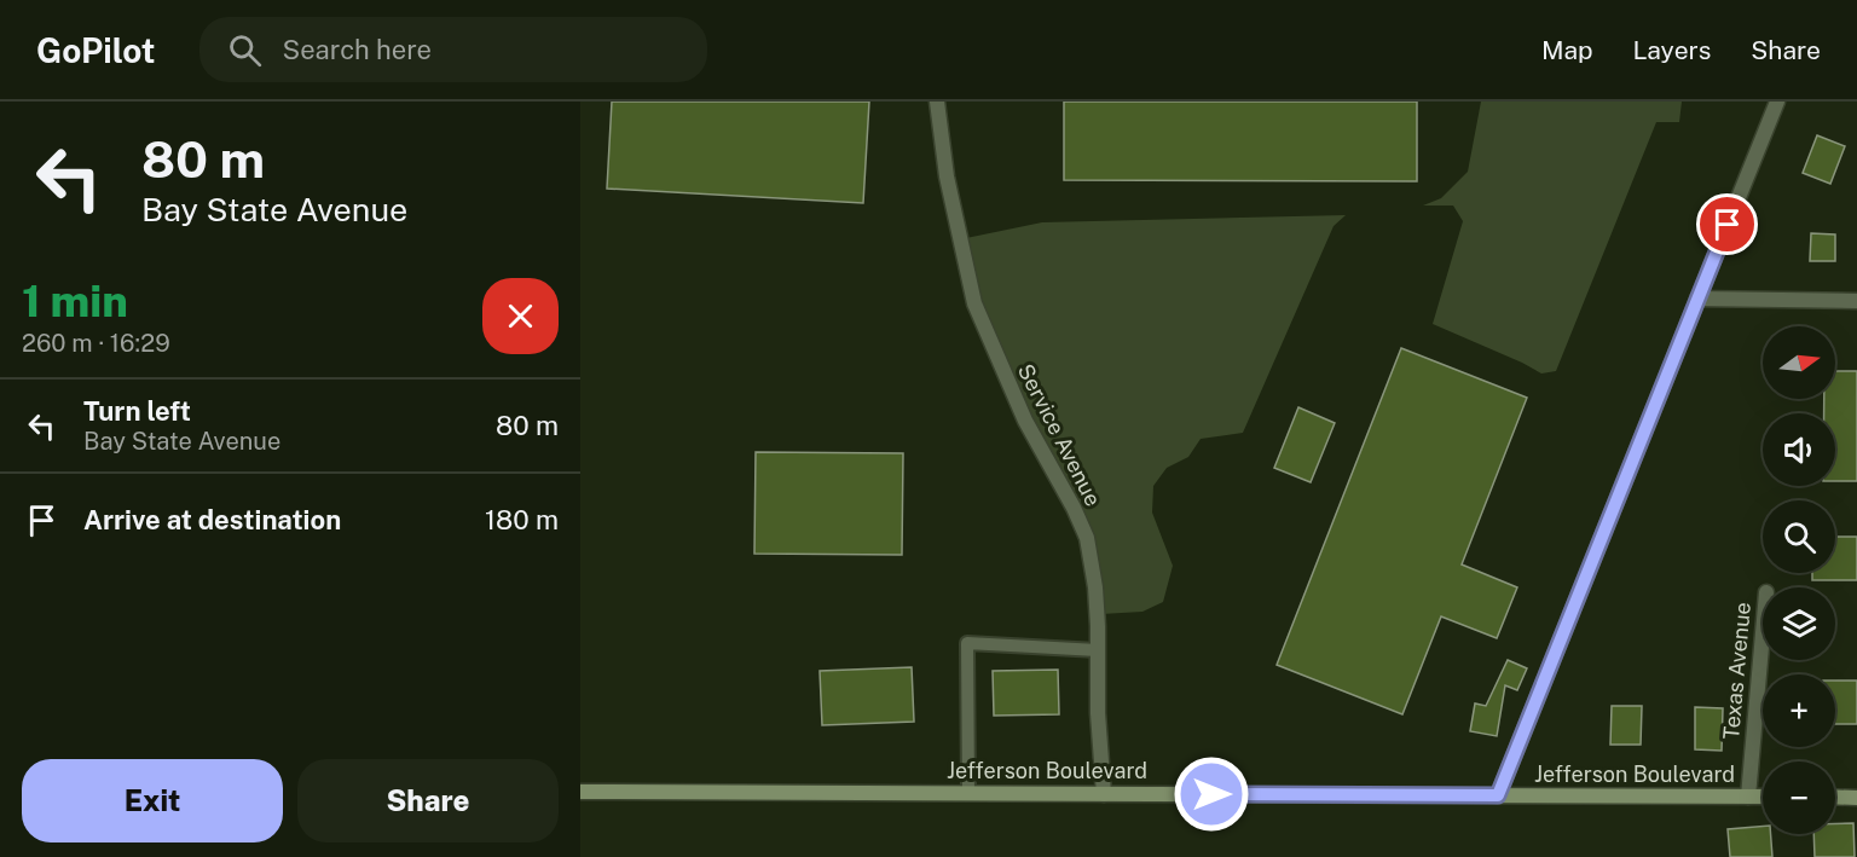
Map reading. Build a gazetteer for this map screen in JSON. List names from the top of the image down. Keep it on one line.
{"streets":{"main road":["Jefferson Boulevard"],"street":["Service Avenue","Texas Avenue"]},"crossings":[["Service Avenue","Jefferson Boulevard"],["Texas Avenue","Jefferson Boulevard"]],"north":"right","page":{"header":"GoPilot","search":"Search here","nav":["Map","Layers","Share"],"turn":["80 m","Bay State Avenue"],"heading":["1 min","260 m · 16:29"],"map_buttons":["+","−"],"list":[{"name":"Turn left","note":"Bay State Avenue","value":"80 m"},{"name":"Arrive at destination","value":"180 m"}],"buttons":["Exit","Share"]}}
